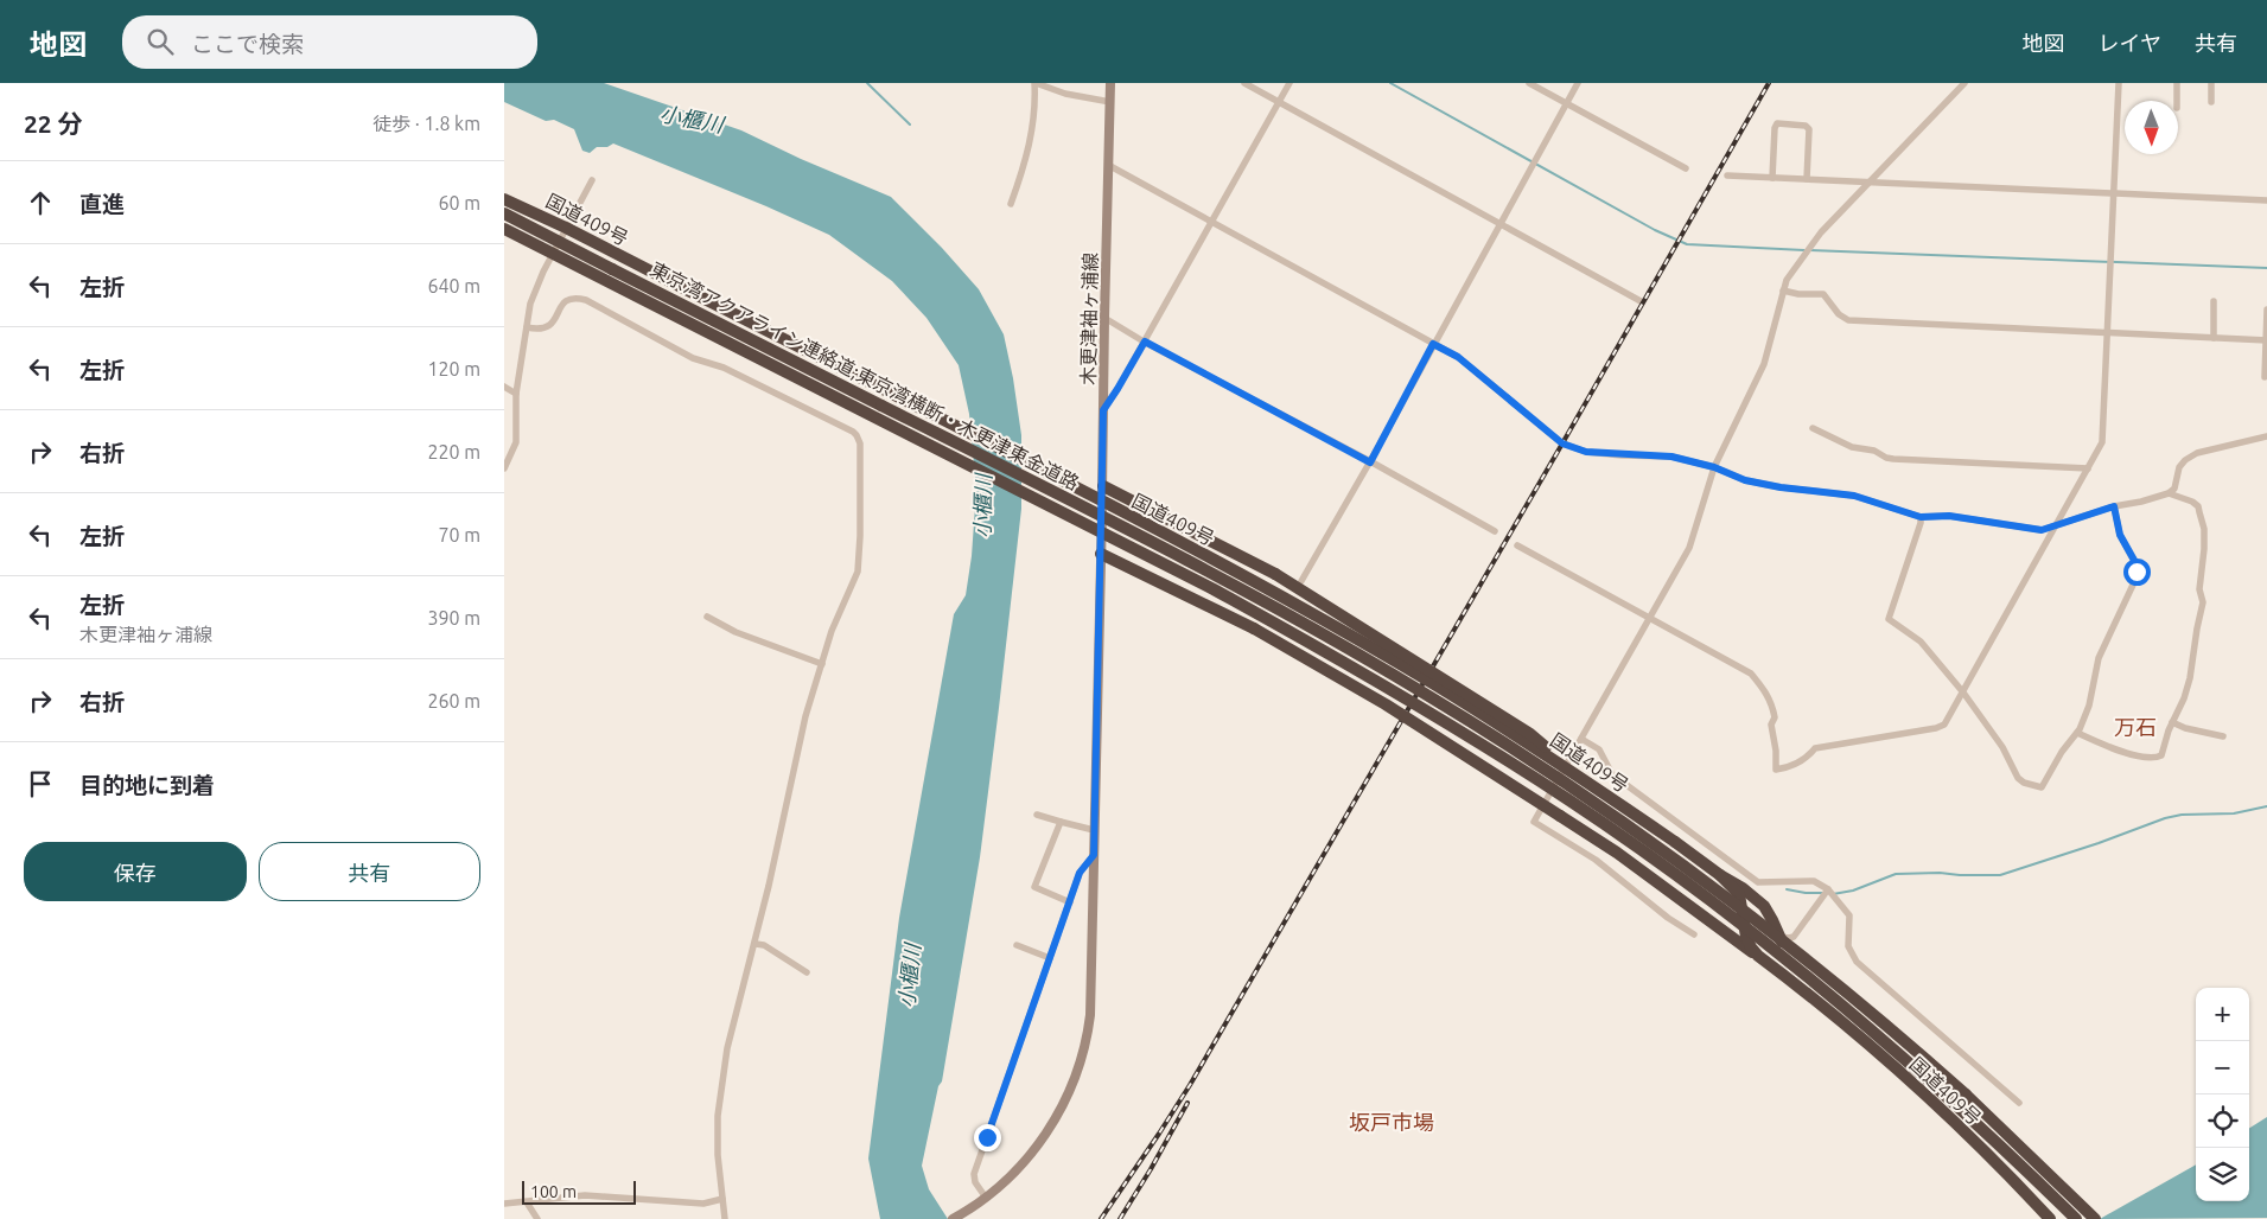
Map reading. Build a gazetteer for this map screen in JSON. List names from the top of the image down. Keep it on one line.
{"streets":{"highway":["国道409号","東京湾アクアライン連絡道;東京湾横断・木更津東金道路"],"main road":["木更津袖ヶ浦線"]},"districts":["万石","坂戸市場"],"water":["小櫃川"],"scale_bar":"100 m","north":"bottom","page":{"header":"地図","search":"ここで検索","nav":["地図","レイヤ","共有"],"heading":["22 分","徒歩 · 1.8 km"],"list":[["直進","60 m"],["左折","640 m"],["左折","120 m"],["右折","220 m"],["左折","70 m"],["左折","木更津袖ヶ浦線","390 m"],["右折","260 m"],"目的地に到着"],"buttons":["保存","共有"],"map_buttons":["+","−"],"scale":"100 m"}}
